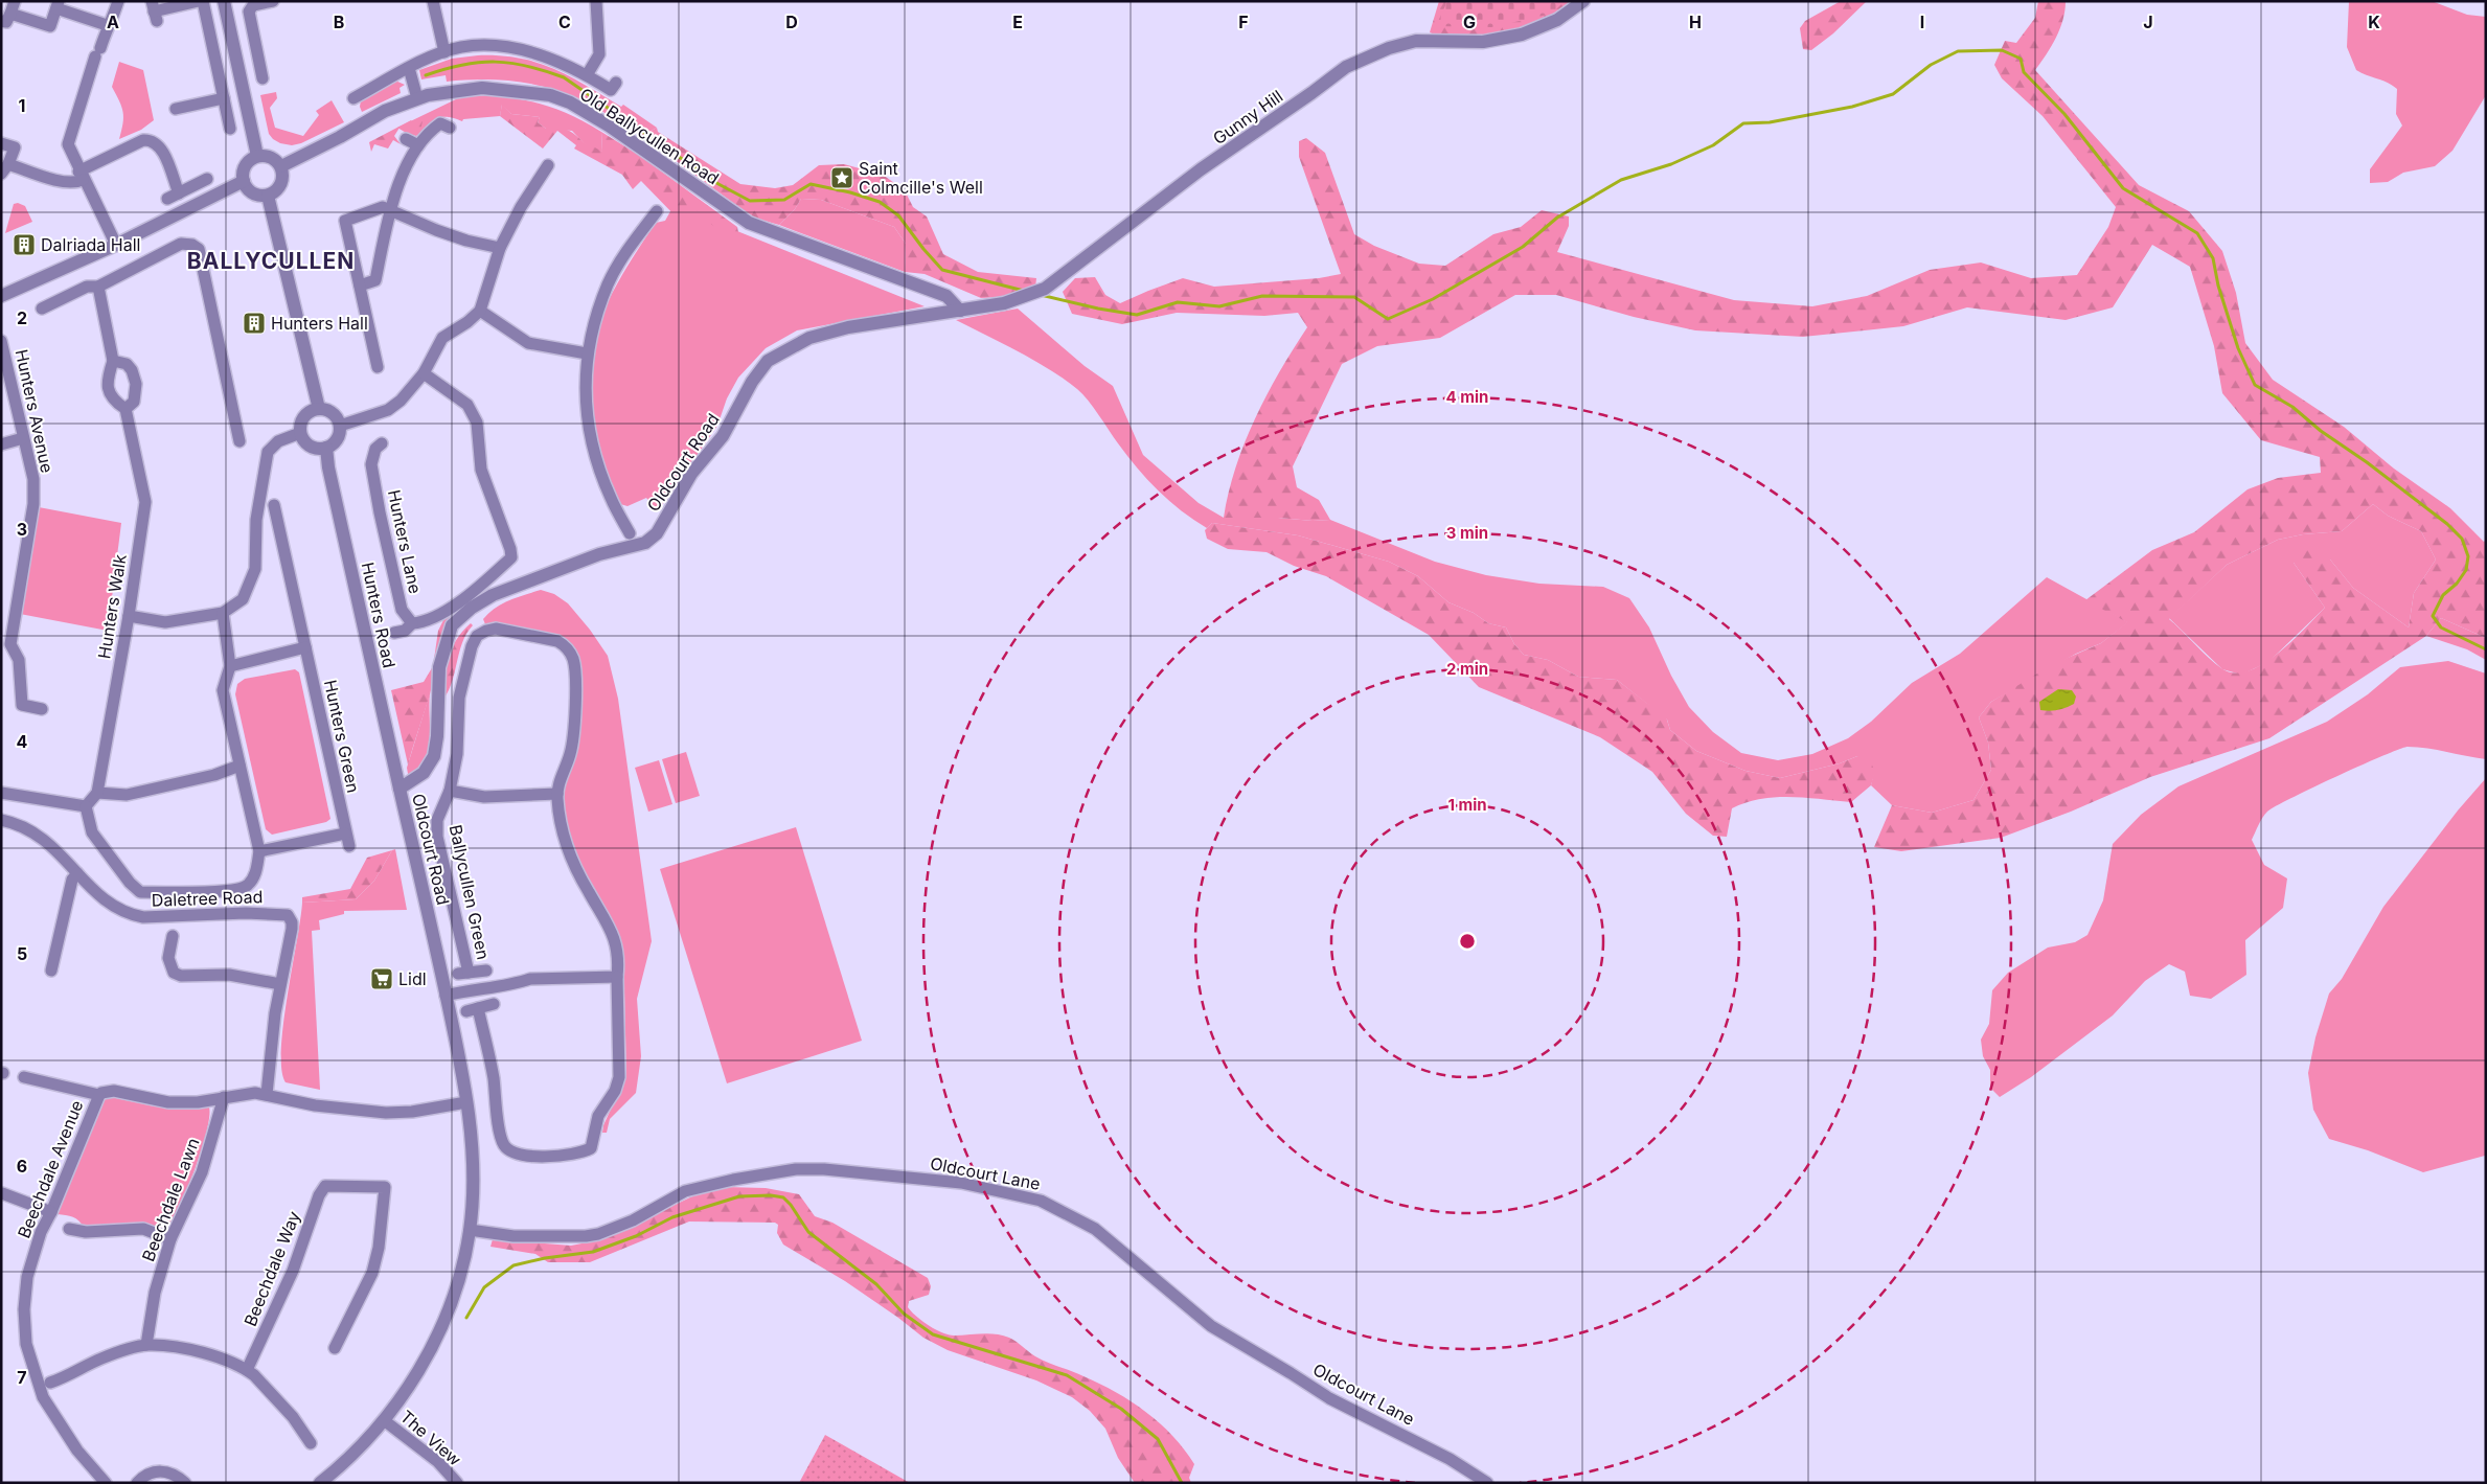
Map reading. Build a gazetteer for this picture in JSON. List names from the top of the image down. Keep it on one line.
{"streets":{"street":["Gunny Hill","Old Ballycullen Road","Hunters Avenue","Oldcourt Road","Hunters Lane","Hunters Walk","Hunters Road","Hunters Green","Ballycullen Green","Daletree Road","Beechdale Avenue","Oldcourt Lane","Beechdale Lawn","Beechdale Way","The View"]},"crossings":[["Gunny Hill","Old Ballycullen Road"],["Gunny Hill","Oldcourt Road"],["Old Ballycullen Road","Oldcourt Road"],["Oldcourt Road","Hunters Road"],["Oldcourt Road","Oldcourt Lane"],["Oldcourt Road","The View"]],"districts":["BALLYCULLEN"],"places":{"place":["Saint Colmcille's Well"],"building":["Dalriada Hall","Hunters Hall"],"supermarket":["Lidl"]},"grid":{"columns":["A","B","C","D","E","F","G","H","I","J","K"],"rows":["1","2","3","4","5","6","7"]},"rings":["4 min","3 min","2 min","1 min"]}
